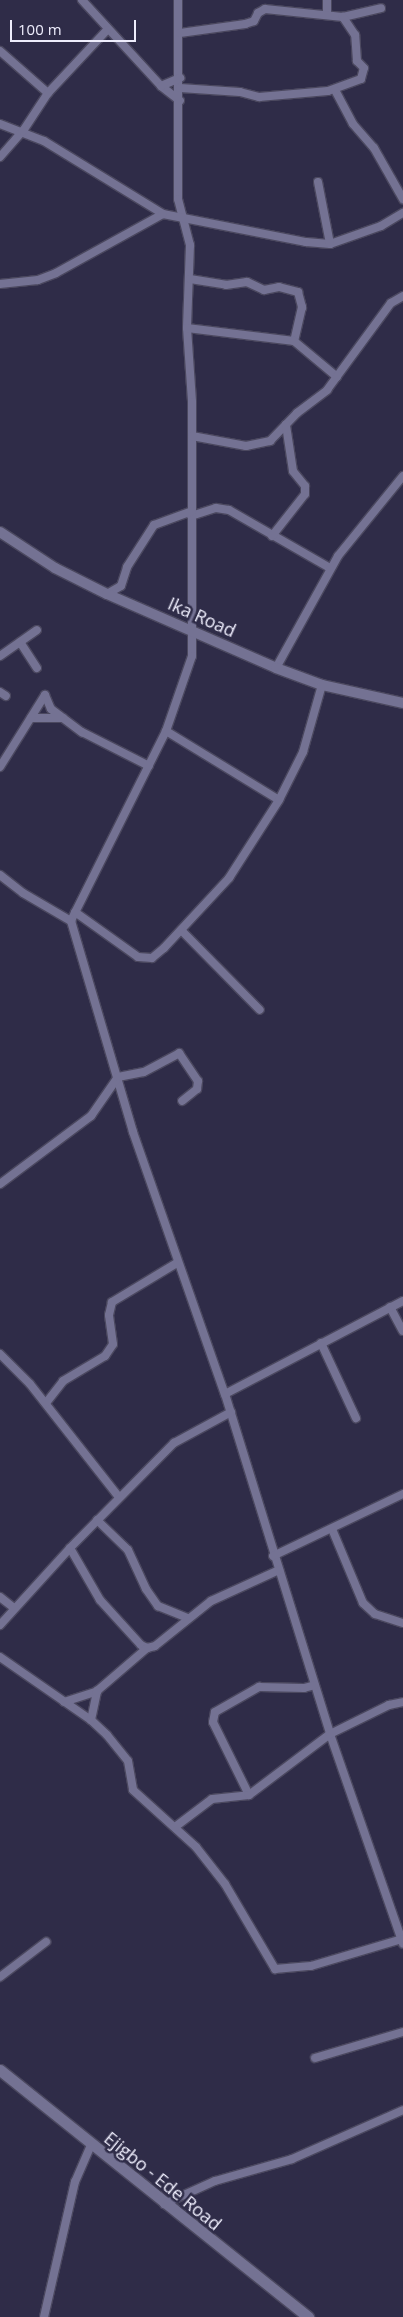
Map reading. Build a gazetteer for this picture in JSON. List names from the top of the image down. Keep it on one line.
{"streets":{"main road":["Ejigbo - Ede Road"],"street":["Ika Road"]},"scale_bar":"100 m"}
